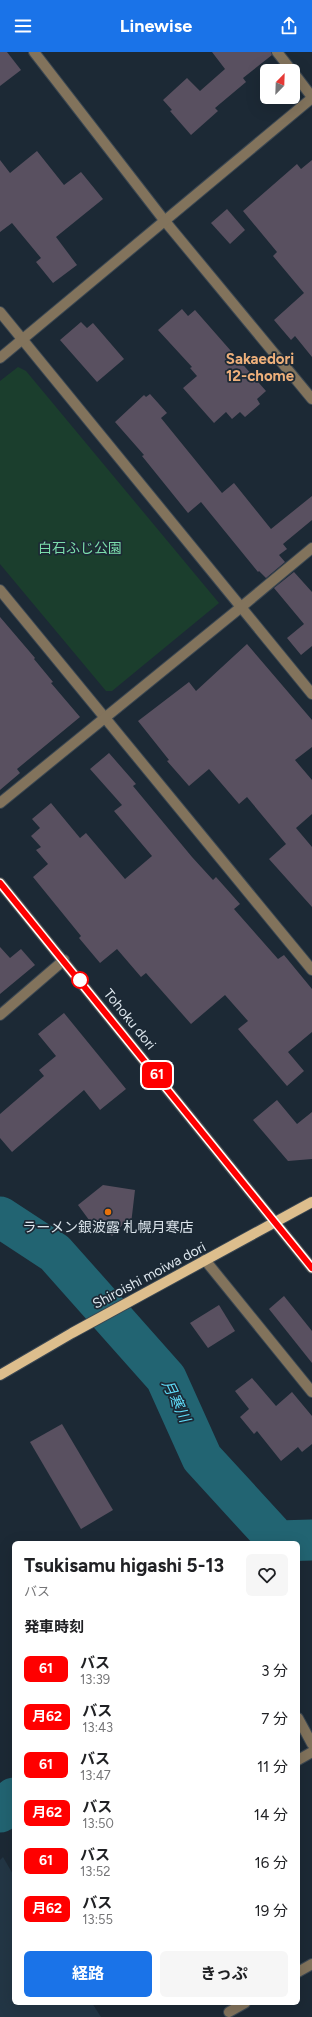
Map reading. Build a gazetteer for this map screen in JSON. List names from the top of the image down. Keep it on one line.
{"streets":{"main road":["Shiroishi moiwa dori"],"street":["Tohoku dori"]},"crossings":[["Tohoku dori","Shiroishi moiwa dori"]],"districts":["Sakaedori 12-chome"],"water":["月寒川"],"parks":["白石ふじ公園"],"places":["ラーメン銀波露 札幌月寒店"],"lines":["bus line 61"],"north":"top right","page":{"header":"Linewise","on_map":"61","heading":[["Tsukisamu higashi 5-13","バス"],"発車時刻"],"list":[{"mark":"61","name":"バス","note":"13:39","value":"3 分"},{"mark":"月62","name":"バス","note":"13:43","value":"7 分"},{"mark":"61","name":"バス","note":"13:47","value":"11 分"},{"mark":"月62","name":"バス","note":"13:50","value":"14 分"},{"mark":"61","name":"バス","note":"13:52","value":"16 分"},{"mark":"月62","name":"バス","note":"13:55","value":"19 分"}],"buttons":["経路","きっぷ"]}}
